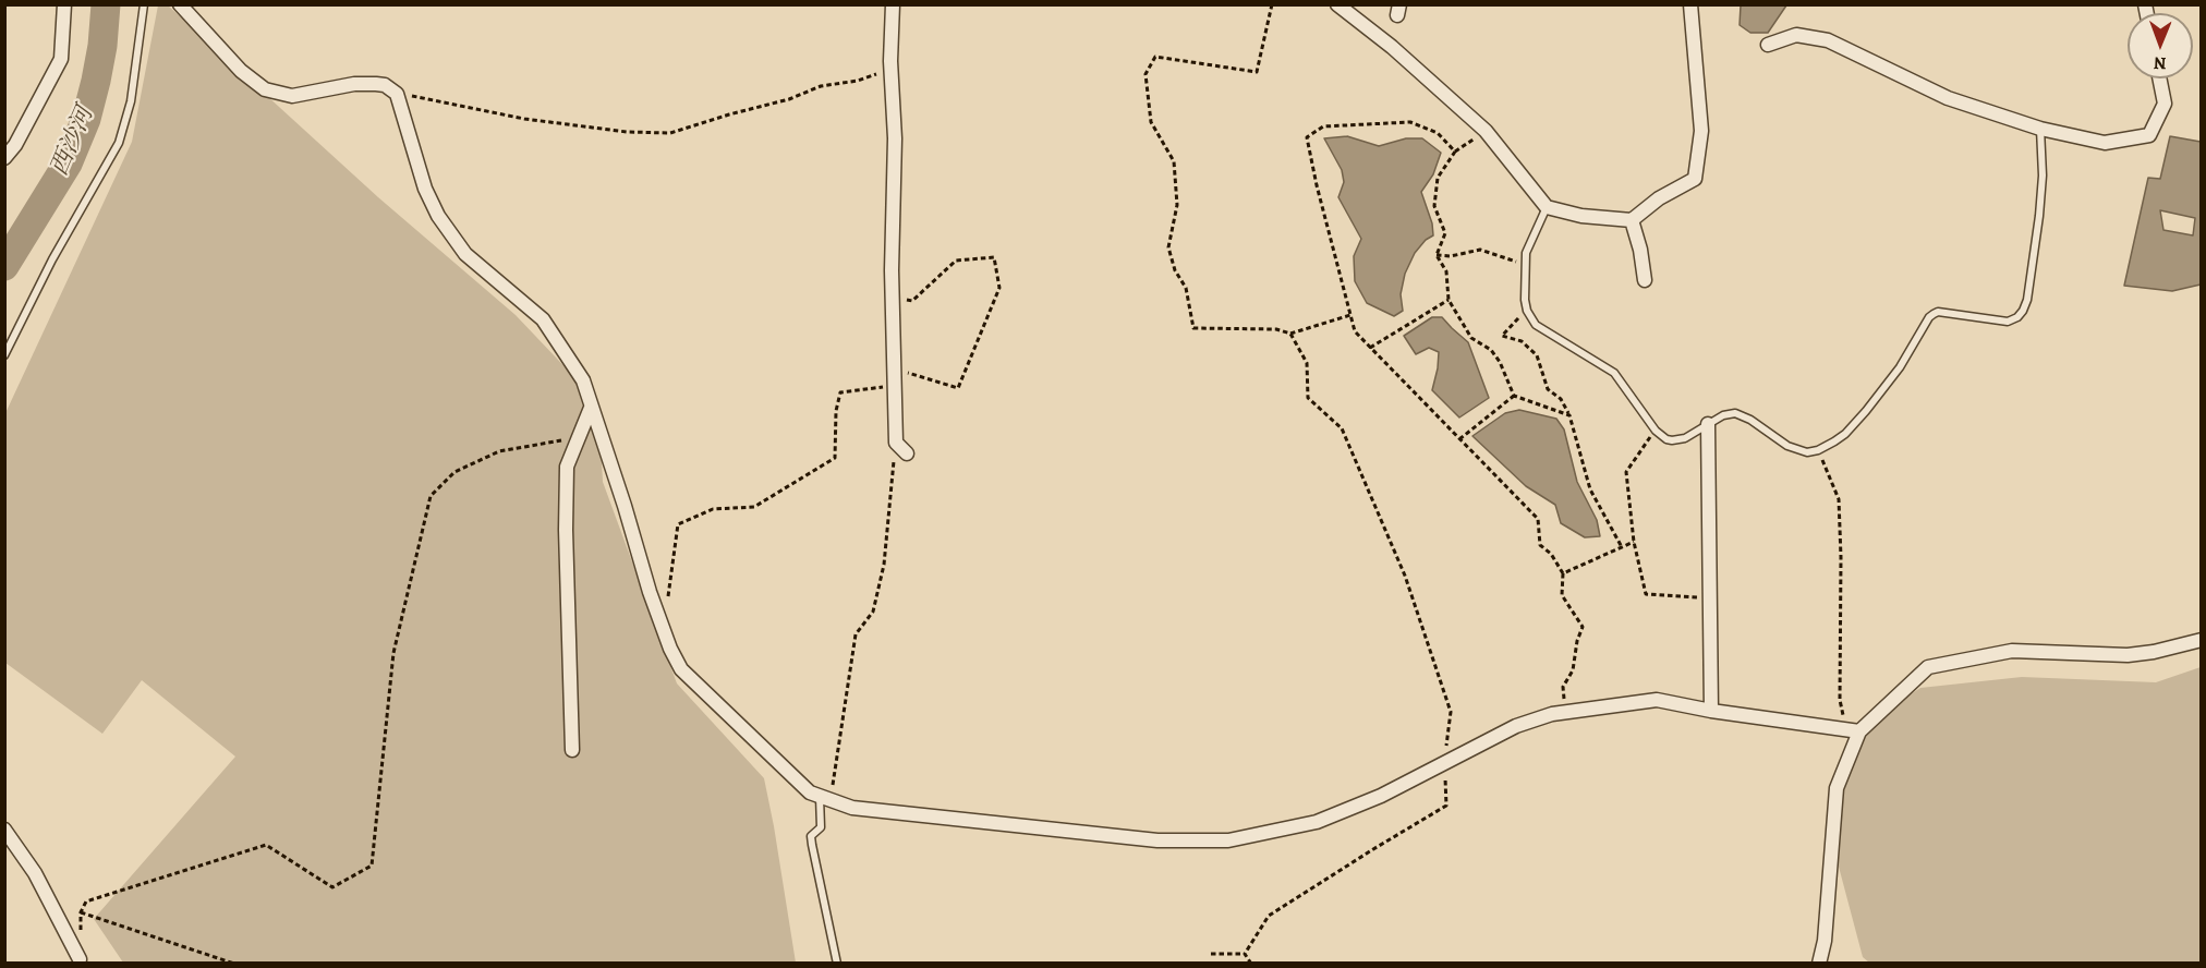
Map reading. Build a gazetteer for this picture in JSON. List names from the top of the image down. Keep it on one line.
{"water":["西沙河"],"north":"bottom"}
